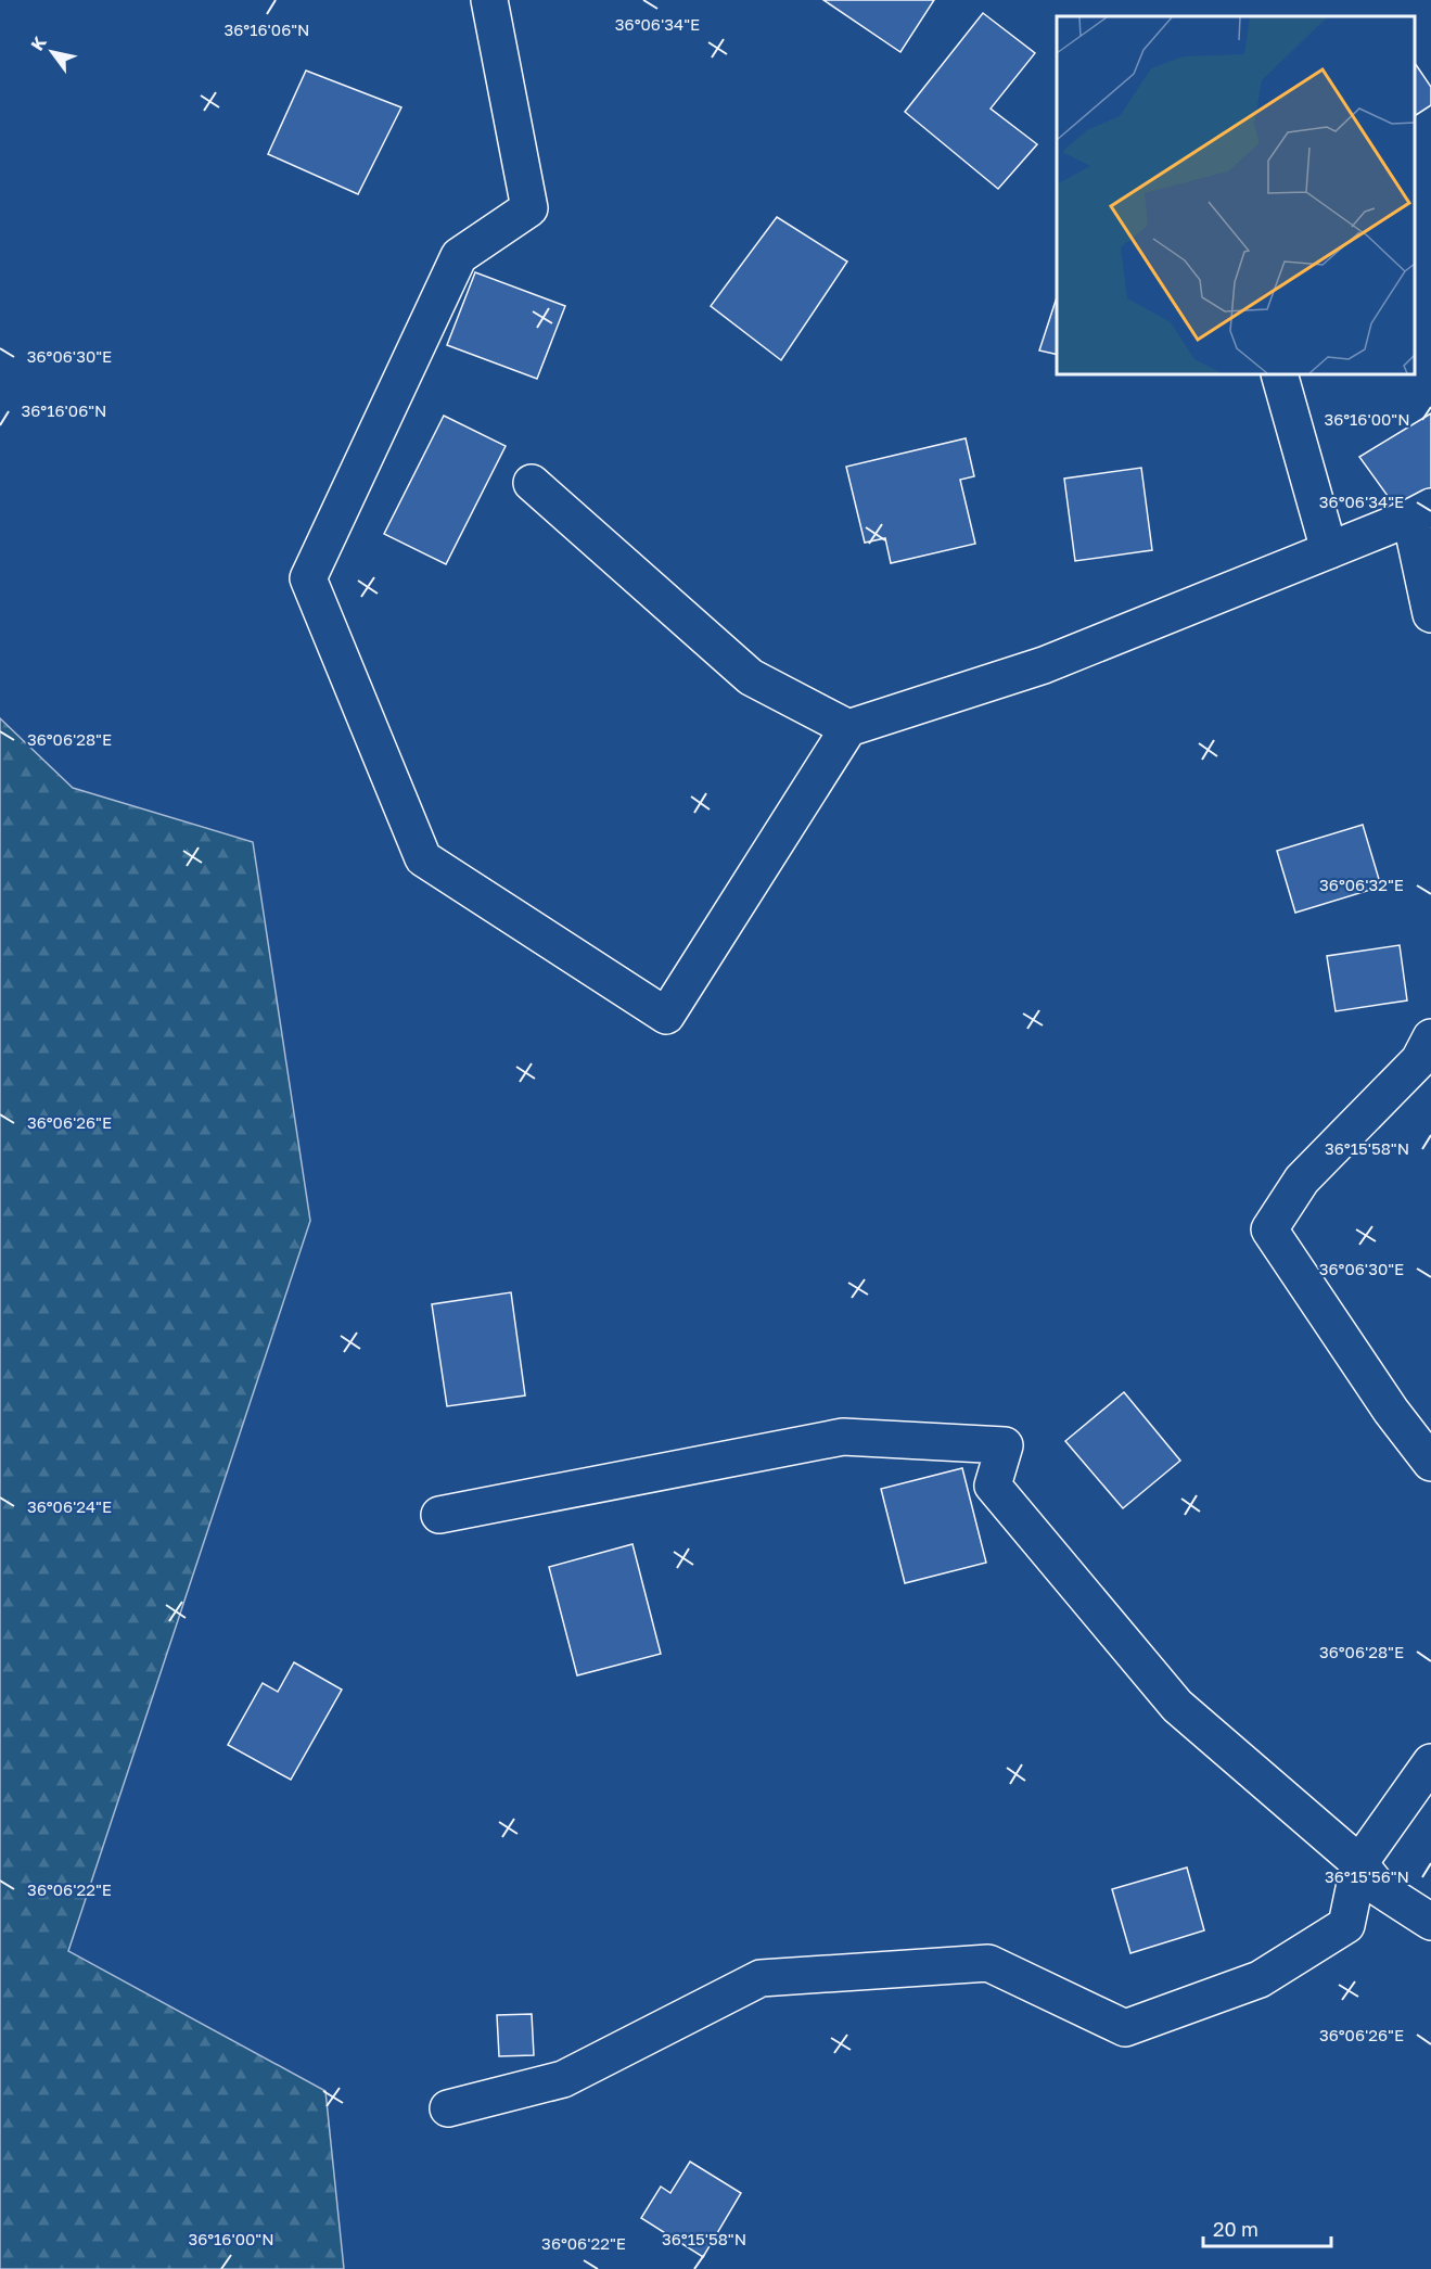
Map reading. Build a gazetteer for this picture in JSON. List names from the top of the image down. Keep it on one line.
{"scale_bar":"20 m","north":"top left","coordinates":["36°06'34\"E","36°16'06\"N","36°06'30\"E","36°16'00\"N","36°06'28\"E","36°06'32\"E","36°06'26\"E","36°15'58\"N","36°06'24\"E","36°15'56\"N","36°06'22\"E"]}
